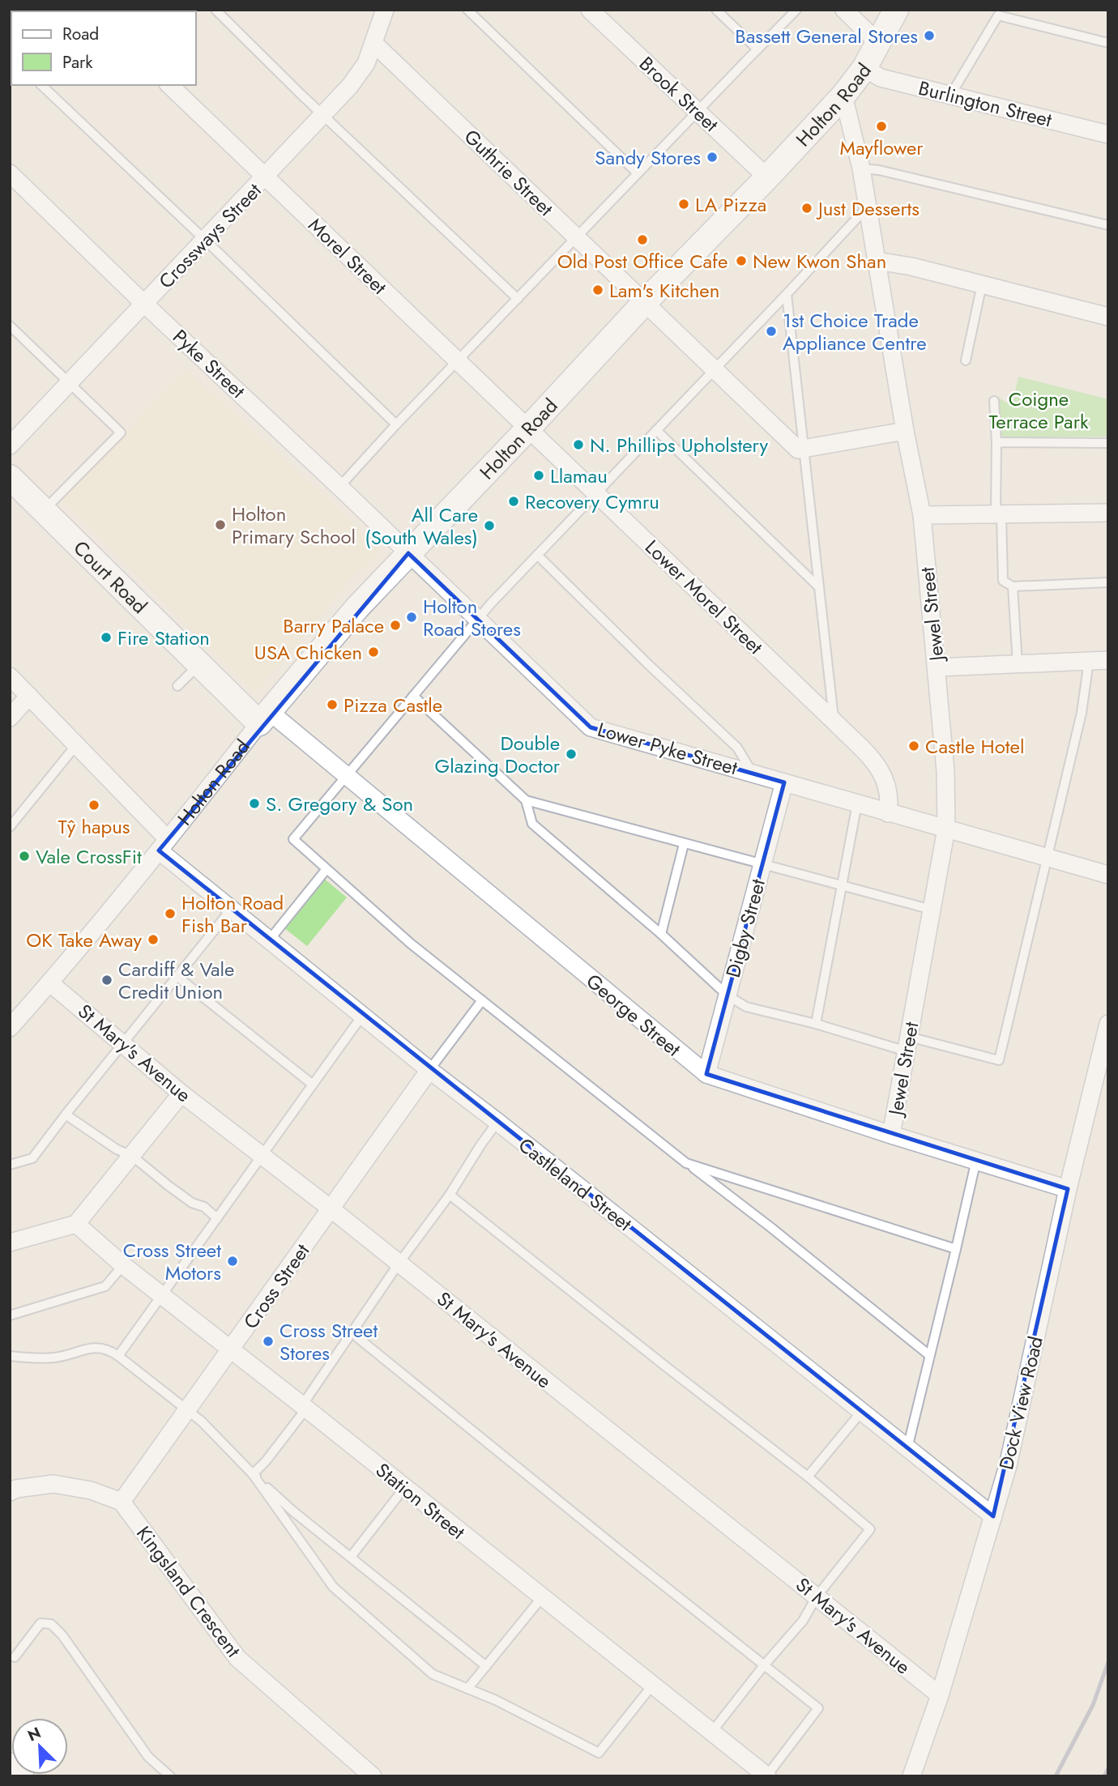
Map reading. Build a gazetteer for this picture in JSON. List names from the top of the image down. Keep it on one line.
{"streets":{"street":["Brook Street","Holton Road","Burlington Street","Guthrie Street","Crossways Street","Morel Street","Pyke Street","Court Road","Lower Morel Street","Jewel Street","Lower Pyke Street","Digby Street","George Street","St Mary's Avenue","Castleland Street","Cross Street","Dock View Road","Station Street","Kingsland Crescent"]},"crossings":[["Brook Street","Holton Road"],["Holton Road","Burlington Street"],["Holton Road","Guthrie Street"],["Holton Road","Morel Street"],["Holton Road","Pyke Street"],["Holton Road","Court Road"],["Holton Road","Lower Morel Street"],["Holton Road","Jewel Street"],["Holton Road","Lower Pyke Street"],["Holton Road","George Street"],["Holton Road","St Mary's Avenue"],["Holton Road","Castleland Street"],["Guthrie Street","Crossways Street"],["Crossways Street","Morel Street"],["Crossways Street","Pyke Street"],["Morel Street","Lower Morel Street"],["Pyke Street","Lower Pyke Street"],["Court Road","George Street"],["Lower Morel Street","Lower Pyke Street"],["Jewel Street","Lower Pyke Street"],["Jewel Street","George Street"],["Lower Pyke Street","Digby Street"],["Digby Street","George Street"],["George Street","Dock View Road"],["St Mary's Avenue","Cross Street"],["St Mary's Avenue","Dock View Road"],["Castleland Street","Cross Street"],["Castleland Street","Dock View Road"],["Cross Street","Station Street"],["Cross Street","Kingsland Crescent"]],"parks":["Coigne Terrace Park"],"places":["Bassett General Stores","Mayflower","Sandy Stores","LA Pizza","Just Desserts","Old Post Office Cafe","New Kwon Shan","Lam's Kitchen","1st Choice Trade Appliance Centre","N. Phillips Upholstery","Llamau","Recovery Cymru","Holton Primary School","All Care (South Wales)","Holton Road Stores","Barry Palace","Fire Station","USA Chicken","Pizza Castle","Castle Hotel","Double Glazing Doctor","S. Gregory & Son","Tŷ hapus","Vale CrossFit","Holton Road Fish Bar","OK Take Away","Cardiff & Vale Credit Union","Cross Street Motors","Cross Street Stores"],"legend":["Road","Park"],"north":"top left"}
